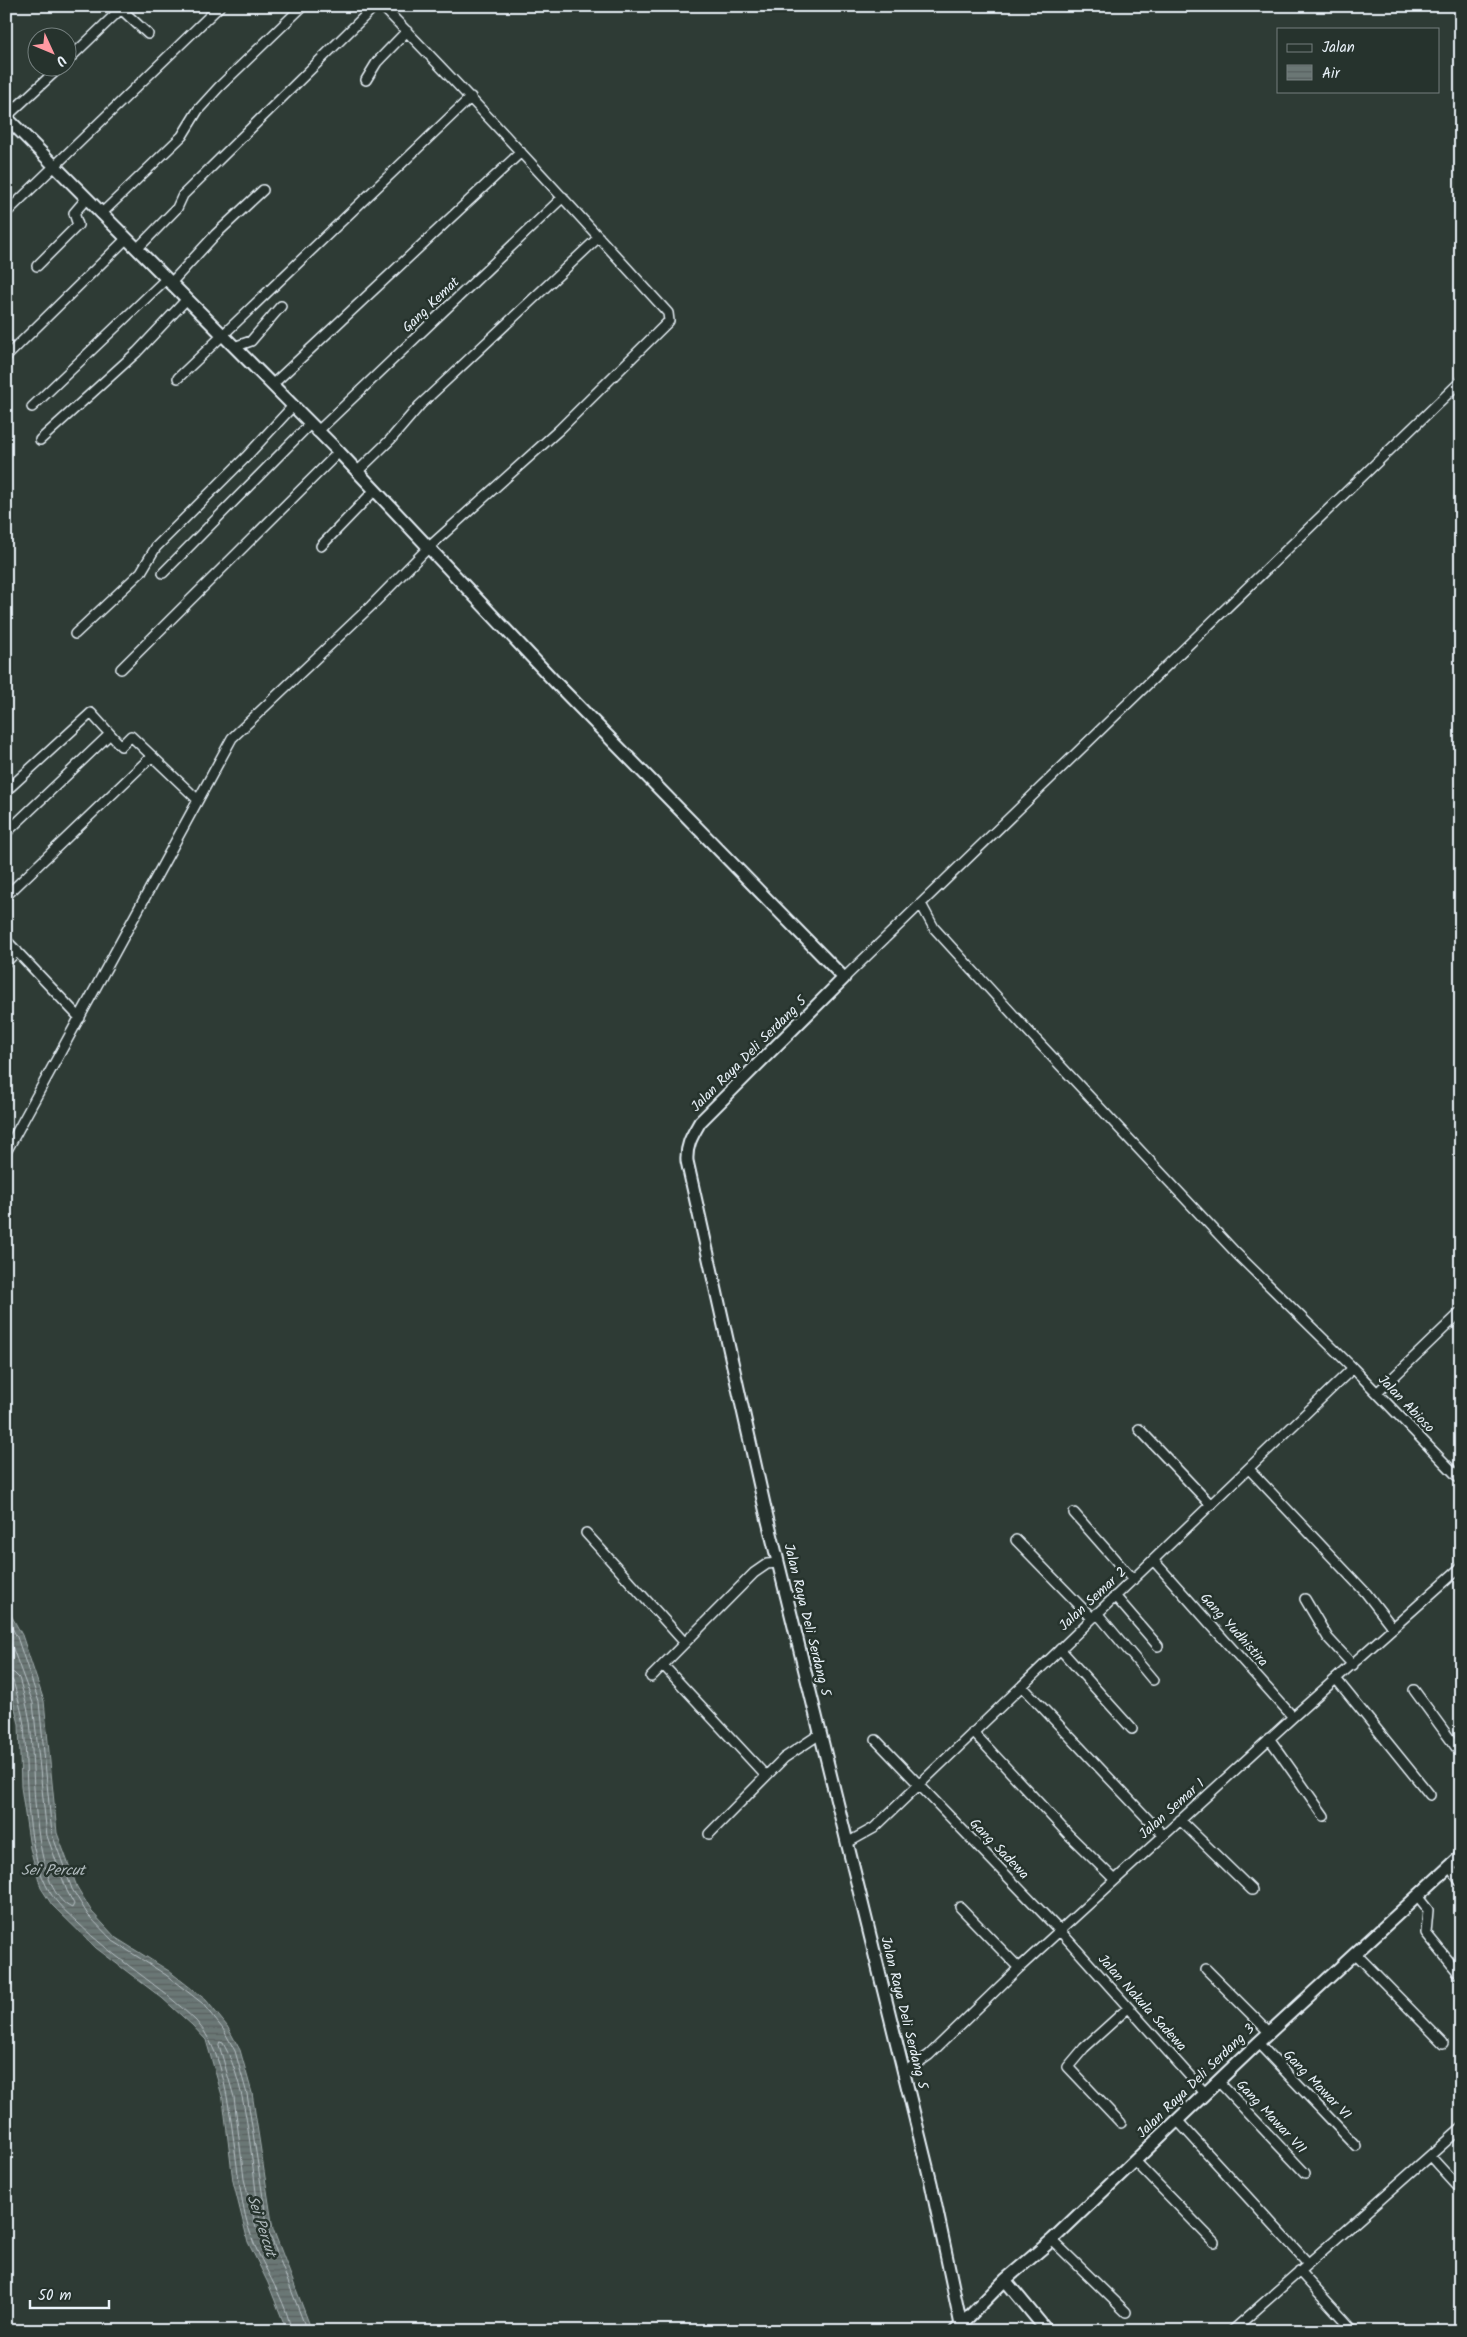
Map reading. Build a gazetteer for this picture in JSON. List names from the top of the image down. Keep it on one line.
{"streets":{"street":["Gang Kemat","Jalan Raya Deli Serdang 5","Jalan Abioso","Jalan Semar 2","Gang Yudhistira","Jalan Semar 1","Gang Sadewa","Jalan Nakula Sadewa","Jalan Raya Deli Serdang 3","Gang Mawar VI","Gang Mawar VII"]},"crossings":[["Jalan Raya Deli Serdang 5","Jalan Semar 2"],["Jalan Raya Deli Serdang 5","Jalan Semar 1"],["Jalan Raya Deli Serdang 5","Jalan Raya Deli Serdang 3"],["Jalan Abioso","Jalan Semar 2"],["Jalan Semar 2","Gang Yudhistira"],["Jalan Semar 2","Gang Sadewa"],["Gang Yudhistira","Jalan Semar 1"],["Jalan Semar 1","Gang Sadewa"],["Jalan Semar 1","Jalan Nakula Sadewa"],["Gang Sadewa","Jalan Nakula Sadewa"],["Jalan Nakula Sadewa","Jalan Raya Deli Serdang 3"],["Jalan Raya Deli Serdang 3","Gang Mawar VI"],["Jalan Raya Deli Serdang 3","Gang Mawar VII"]],"water":["Sei Percut"],"legend":["Jalan","Air"],"scale_bar":"50 m","north":"bottom right"}
